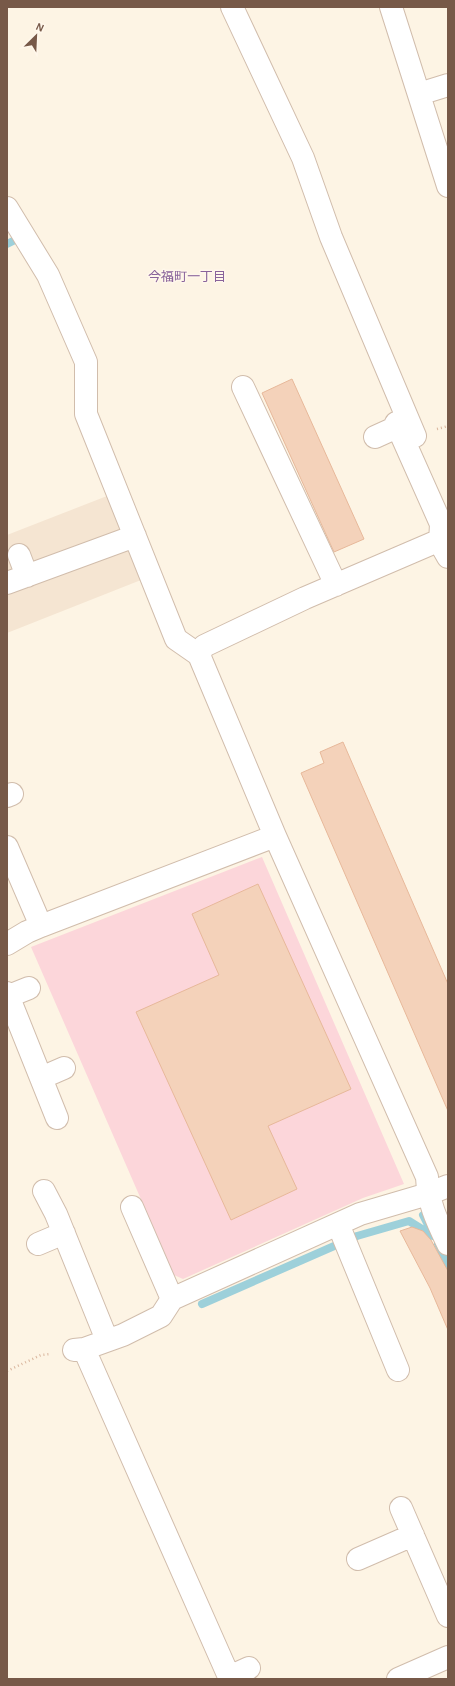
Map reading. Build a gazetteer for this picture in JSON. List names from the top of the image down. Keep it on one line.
{"districts":["今福町一丁目"],"north":"top right"}
